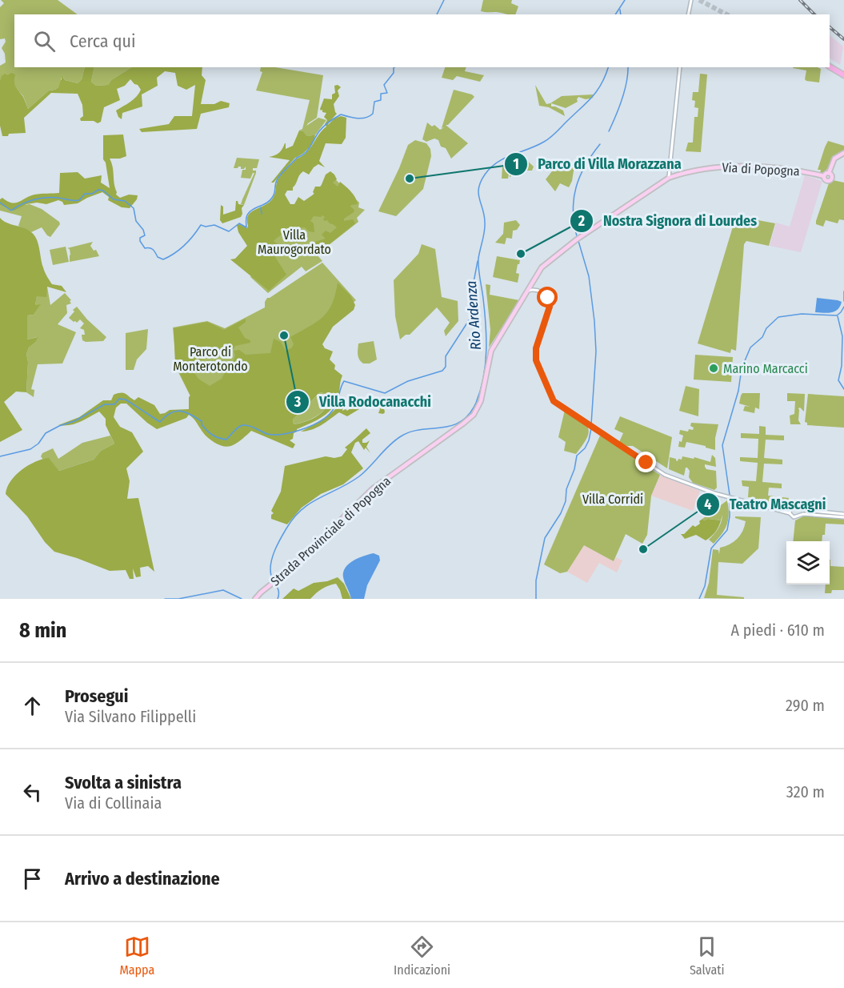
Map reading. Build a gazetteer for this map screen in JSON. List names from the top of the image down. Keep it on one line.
{"streets":{"main road":["Via di Popogna","Strada Provinciale di Popogna"]},"crossings":[["Via di Popogna","Strada Provinciale di Popogna"]],"water":["Rio Ardenza"],"parks":["Villa Maurogordato","Parco di Monterotondo","Villa Corridi"],"places":["Parco di Villa Morazzana","Nostra Signora di Lourdes","Villa Rodocanacchi","Marino Marcacci","Teatro Mascagni"],"page":{"search":"Cerca qui","heading":["8 min","A piedi · 610 m"],"list":[["Prosegui","Via Silvano Filippelli","290 m"],["Svolta a sinistra","Via di Collinaia","320 m"],"Arrivo a destinazione"],"nav":["Mappa","Indicazioni","Salvati"]}}
